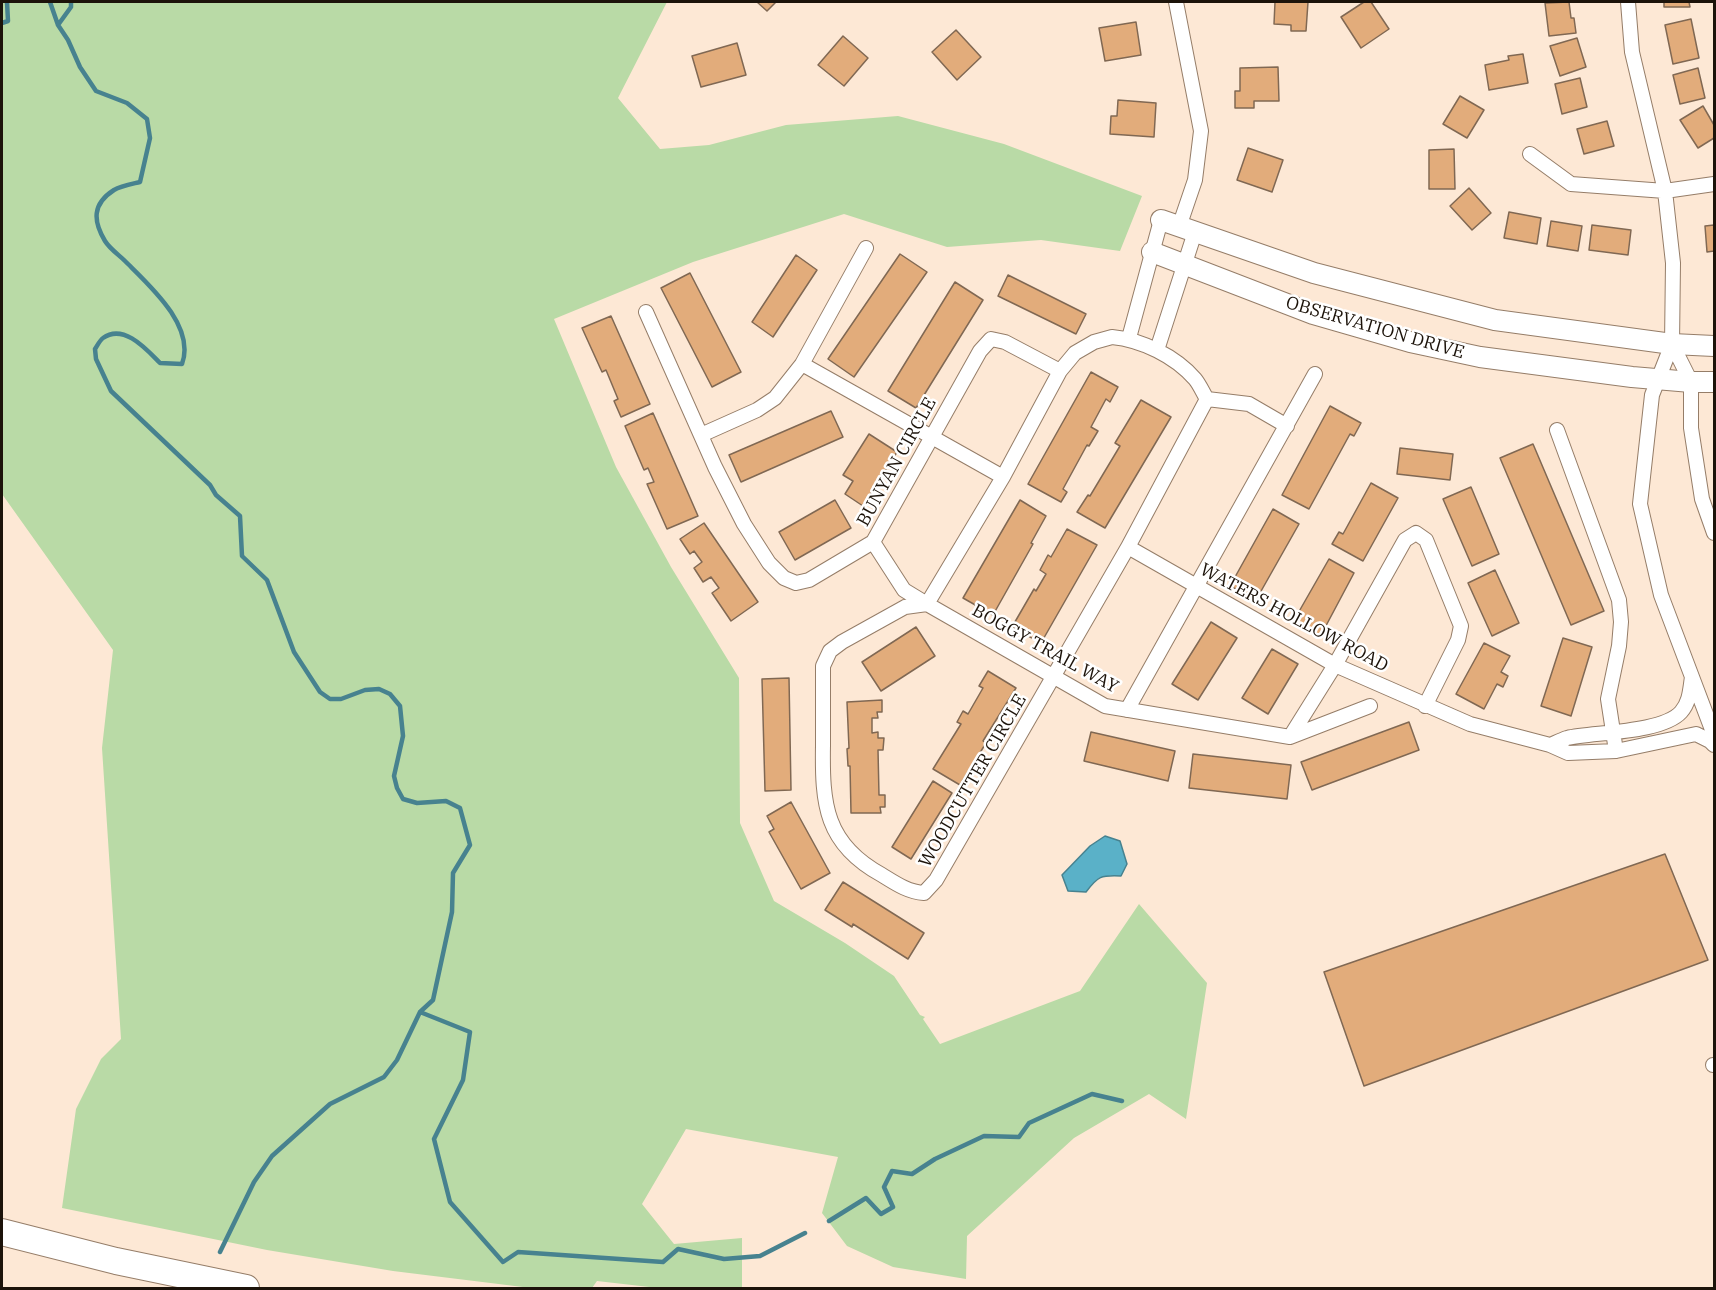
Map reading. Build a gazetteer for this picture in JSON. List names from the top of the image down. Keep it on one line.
{"streets":{"street":["OBSERVATION DRIVE","BUNYAN CIRCLE","WATERS HOLLOW ROAD","BOGGY TRAIL WAY","WOODCUTTER CIRCLE"]},"crossings":[["BUNYAN CIRCLE","BOGGY TRAIL WAY"],["WATERS HOLLOW ROAD","WOODCUTTER CIRCLE"],["BOGGY TRAIL WAY","WOODCUTTER CIRCLE"]]}
